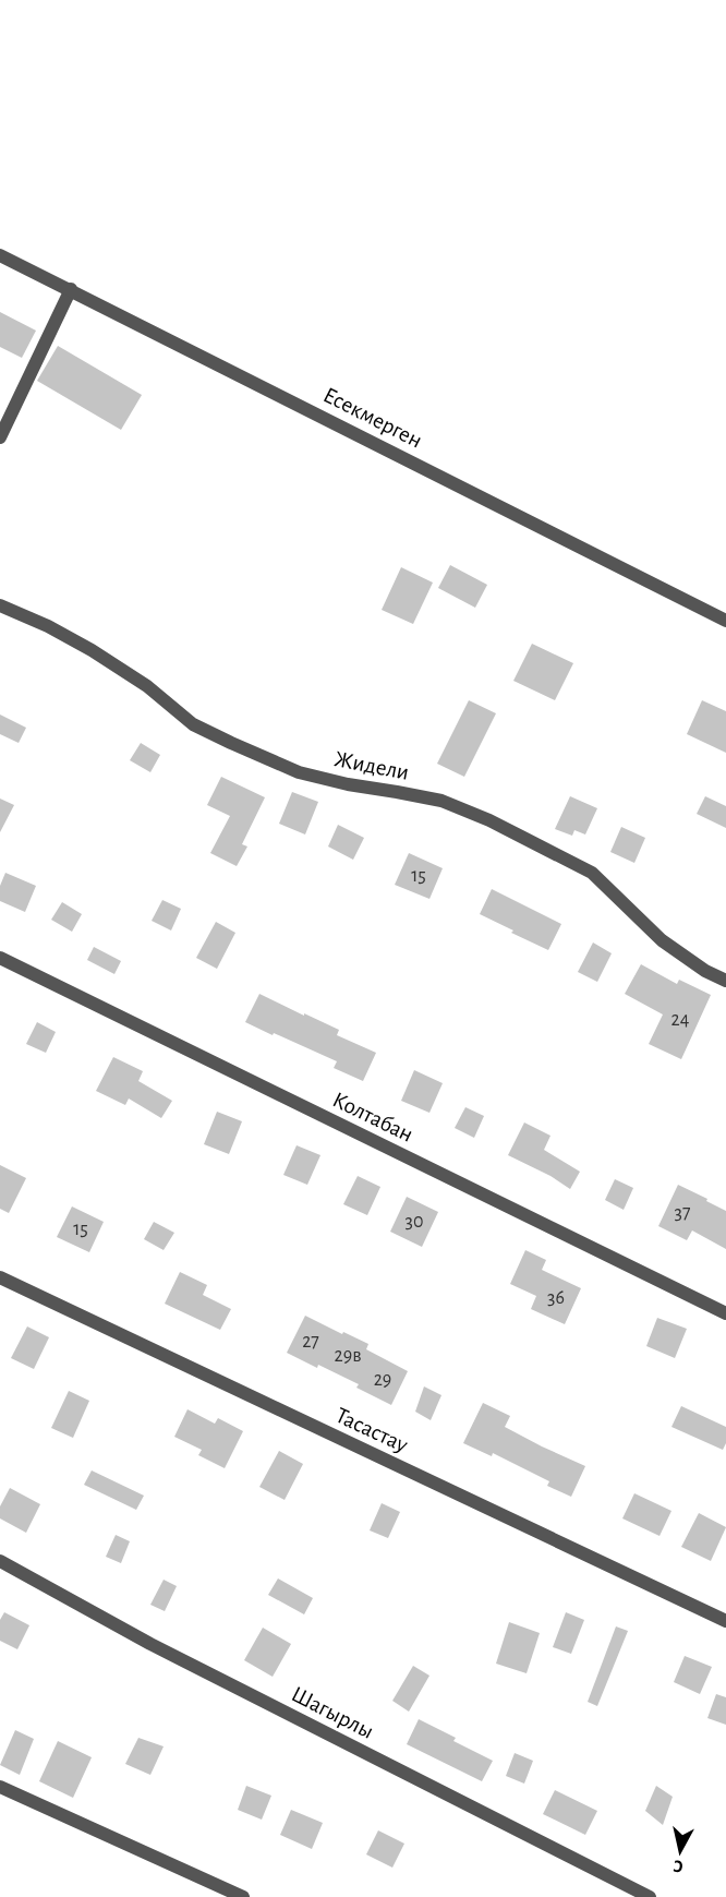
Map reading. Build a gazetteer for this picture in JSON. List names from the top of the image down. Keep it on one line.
{"streets":{"street":["Eсекмерген","Жидели","Колтабан","Тасастау","Шагырлы"]},"house_numbers":["15","24","37","30","15","36","27","29в","29"],"north":"bottom"}
